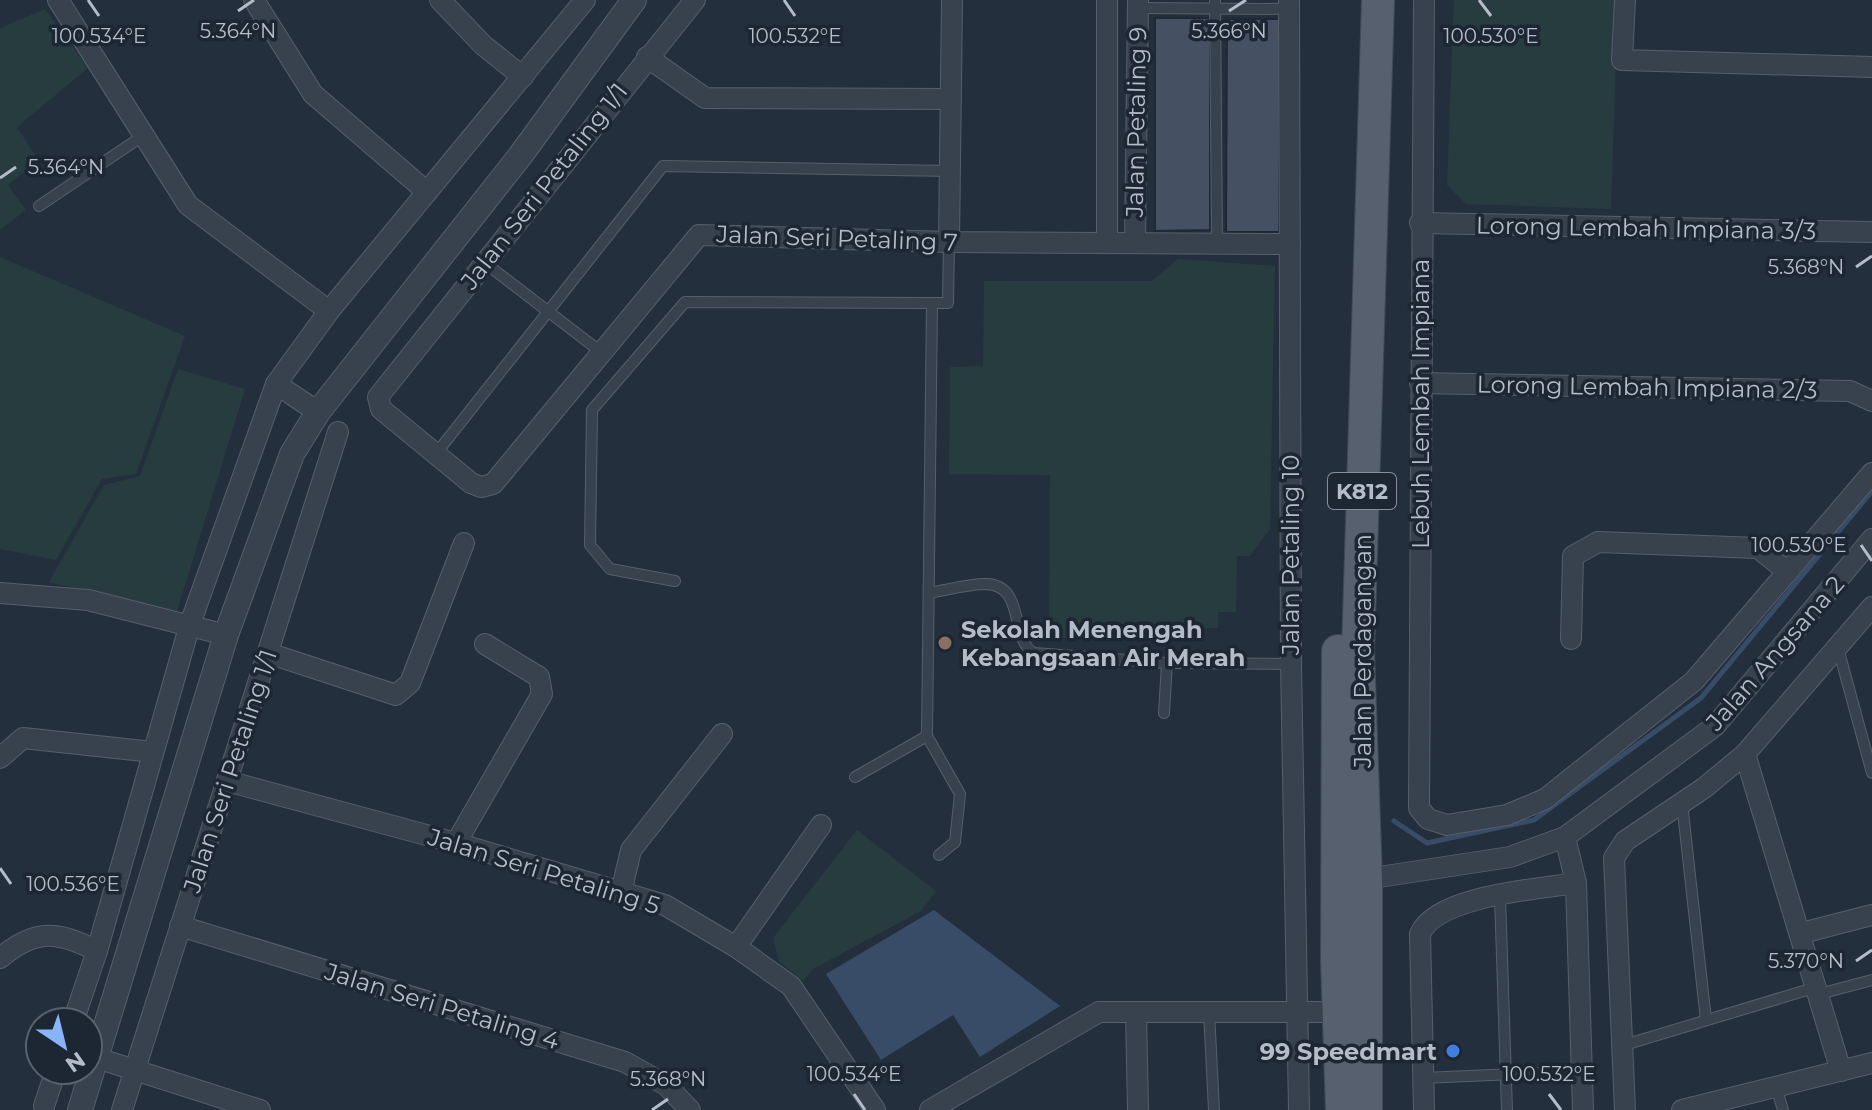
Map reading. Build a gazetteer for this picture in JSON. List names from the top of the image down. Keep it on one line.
{"streets":{"main road":["K812","Jalan Perdagangan"],"street":["Jalan Petaling 9","Jalan Seri Petaling 1/1","Lorong Lembah Impiana 3/3","Jalan Seri Petaling 7","Lorong Lembah Impiana 2/3","Lebuh Lembah Impiana","Jalan Petaling 10","Jalan Angsana 2","Jalan Seri Petaling 5","Jalan Seri Petaling 4"]},"crossings":[["Jalan Petaling 9","Jalan Seri Petaling 7"],["Jalan Seri Petaling 1/1","Jalan Seri Petaling 7"],["Jalan Seri Petaling 1/1","Jalan Seri Petaling 5"],["Jalan Seri Petaling 1/1","Jalan Seri Petaling 4"],["Lorong Lembah Impiana 3/3","Lebuh Lembah Impiana"],["Jalan Seri Petaling 7","Jalan Petaling 10"],["Lorong Lembah Impiana 2/3","Lebuh Lembah Impiana"],["Jalan Perdagangan","Jalan Angsana 2"]],"places":["Sekolah Menengah Kebangsaan Air Merah","99 Speedmart"],"north":"bottom right","coordinates":["5.364°N","5.366°N","100.534°E","100.532°E","100.530°E","5.368°N","100.536°E","5.370°N"]}
